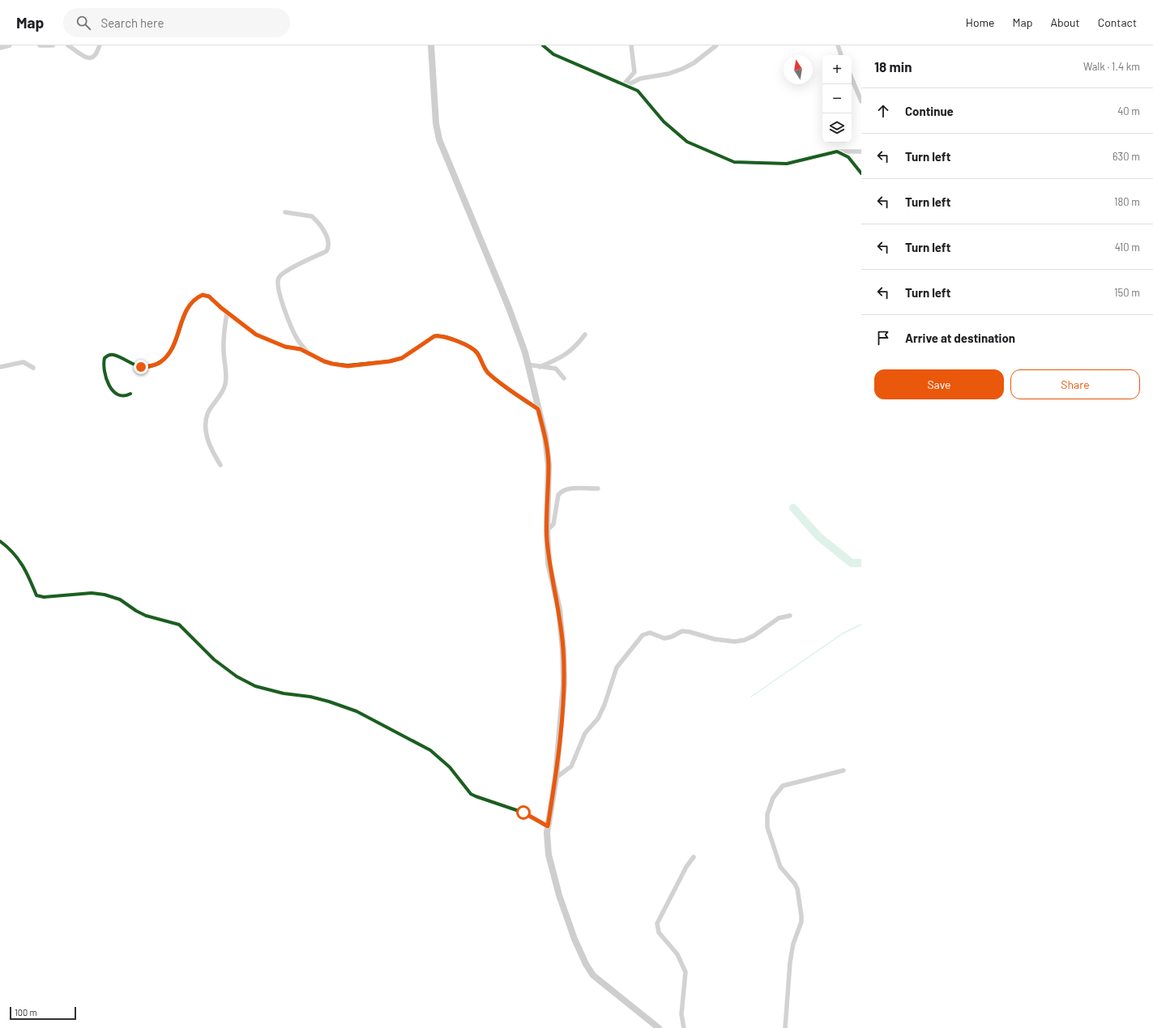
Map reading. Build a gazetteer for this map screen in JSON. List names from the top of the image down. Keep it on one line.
{"scale_bar":"100 m","north":"top","page":{"header":"Map","search":"Search here","nav":["Home","Map","About","Contact"],"heading":["18 min","Walk · 1.4 km"],"map_buttons":["+","−"],"list":[["Continue","40 m"],["Turn left","630 m"],["Turn left","180 m"],["Turn left","410 m"],["Turn left","150 m"],"Arrive at destination"],"buttons":["Save","Share"],"scale":"100 m"}}
